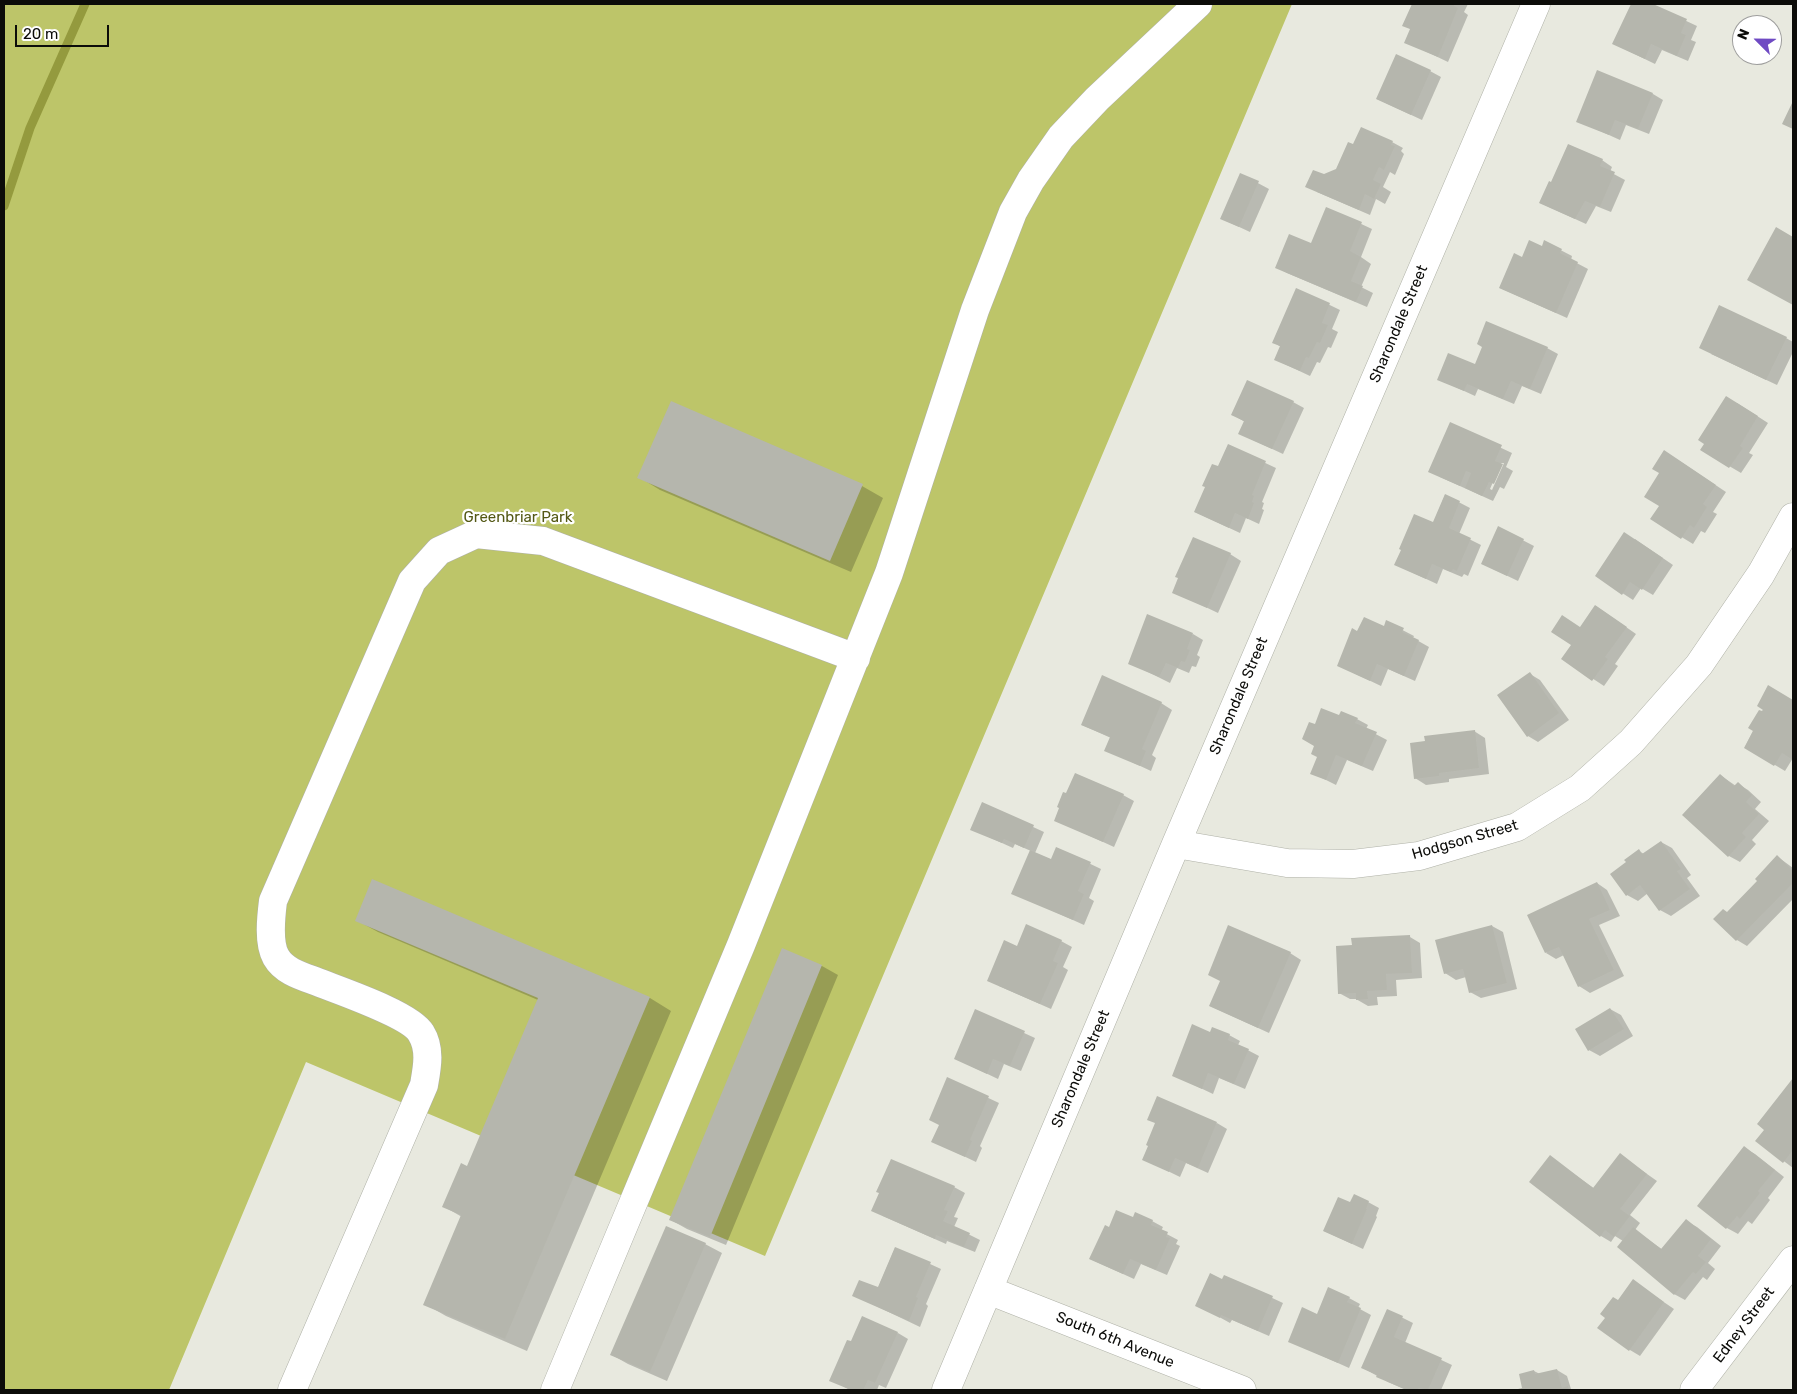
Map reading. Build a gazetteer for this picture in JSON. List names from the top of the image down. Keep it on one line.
{"streets":{"street":["Sharondale Street","Hodgson Street","Edney Street","South 6th Avenue"]},"crossings":[["Sharondale Street","Hodgson Street"],["Sharondale Street","South 6th Avenue"]],"parks":["Greenbriar Park"],"scale_bar":"20 m","north":"top left"}
